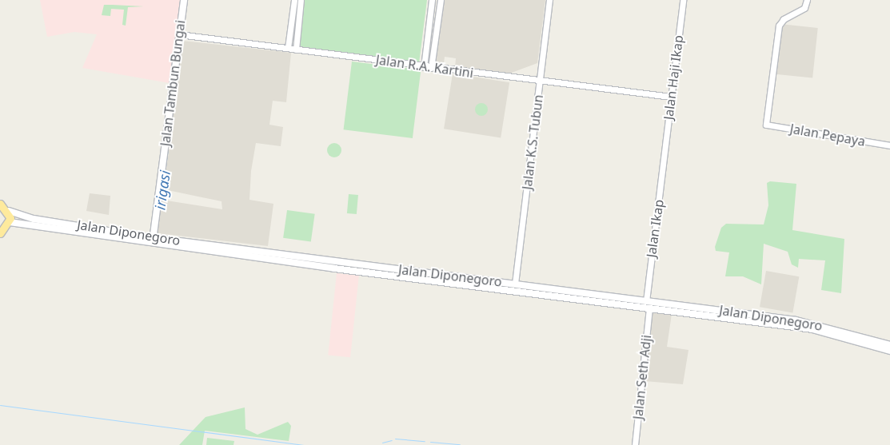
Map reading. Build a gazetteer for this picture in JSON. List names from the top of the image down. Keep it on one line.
{"streets":{"main road":["Jalan Tambun Bungai","Jalan Diponegoro"],"street":["Jalan R.A. Kartini","Jalan Haji Ikap","Jalan Pepaya","Jalan K.S. Tubun","Jalan Ikap","Jalan Seth Adji"]},"crossings":[["Jalan R.A. Kartini","Jalan Haji Ikap"],["Jalan R.A. Kartini","Jalan Tambun Bungai"],["Jalan R.A. Kartini","Jalan K.S. Tubun"],["Jalan Haji Ikap","Jalan Ikap"],["Jalan Tambun Bungai","Jalan Diponegoro"],["Jalan K.S. Tubun","Jalan Diponegoro"],["Jalan Ikap","Jalan Diponegoro"],["Jalan Diponegoro","Jalan Seth Adji"]],"water":["irigasi"]}
